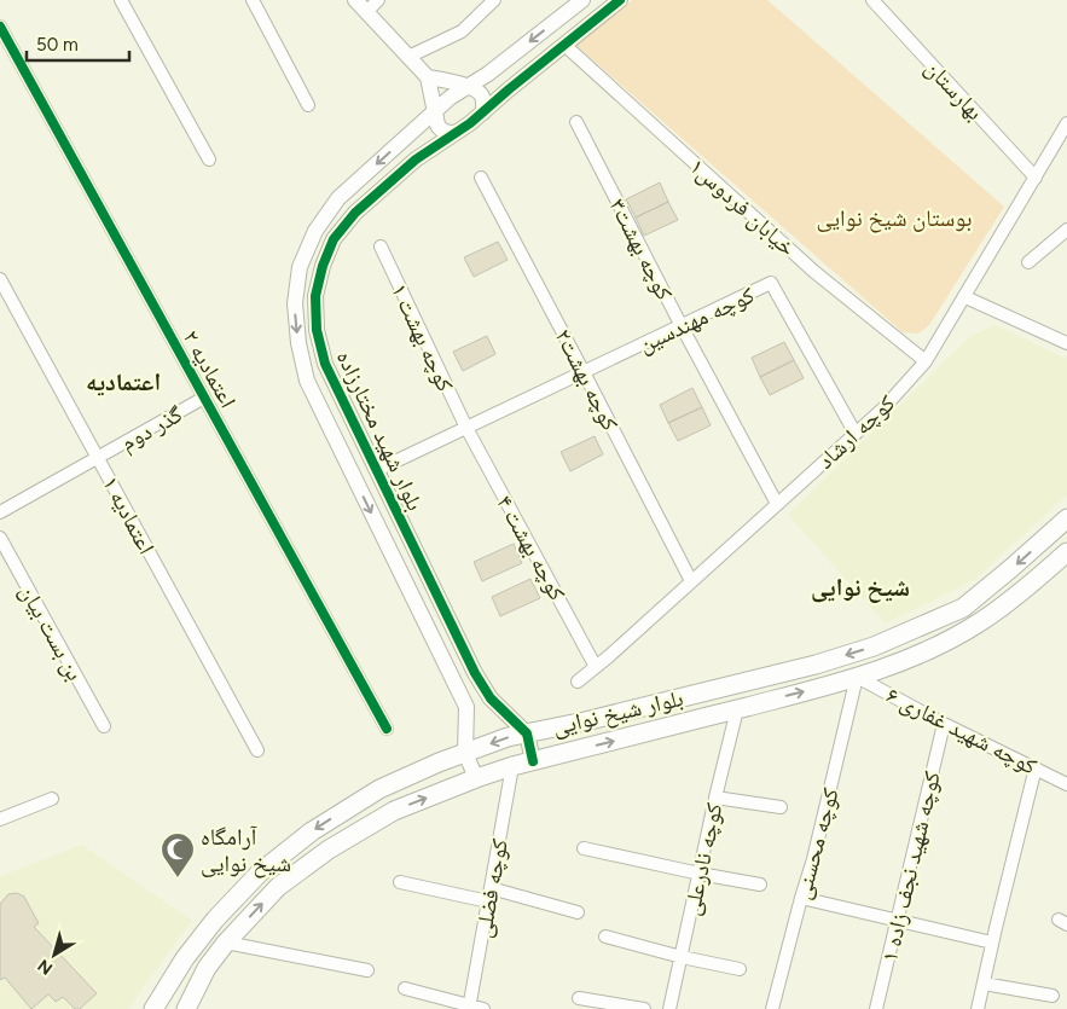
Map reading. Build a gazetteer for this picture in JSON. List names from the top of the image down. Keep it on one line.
{"streets":{"main road":["بلوار شیخ نوایی"],"street":["بهارستان","خیابان فردوس۱","کوچه بهشت۳","کوچه مهندسین","کوچه بهشت ۱","اعتمادیه ۲","کوچه بهشت۲","گذر دوم","بلوار شهید مختارزاده","کوچه ارشاد","اعتمادیه ۱","کوچه بهشت ۴","بن بست بیان","کوچه شهید غفاری ۶","کوچه محسنی","کوچه نادرعلی","کوچه شهید نجف زاده ۱","کوچه فضلی"]},"crossings":[["بهارستان","کوچه ارشاد"],["خیابان فردوس۱","بلوار شهید مختارزاده"],["خیابان فردوس۱","کوچه ارشاد"],["کوچه بهشت۳","کوچه مهندسین"],["کوچه بهشت۳","کوچه ارشاد"],["کوچه مهندسین","کوچه بهشت ۱"],["کوچه مهندسین","کوچه بهشت۲"],["کوچه مهندسین","بلوار شهید مختارزاده"],["کوچه مهندسین","کوچه ارشاد"],["کوچه مهندسین","کوچه بهشت ۴"],["کوچه بهشت ۱","کوچه بهشت ۴"],["اعتمادیه ۲","گذر دوم"],["کوچه بهشت۲","کوچه ارشاد"],["گذر دوم","اعتمادیه ۱"],["بلوار شهید مختارزاده","بلوار شیخ نوایی"],["کوچه ارشاد","کوچه بهشت ۴"],["بلوار شیخ نوایی","کوچه شهید غفاری ۶"],["بلوار شیخ نوایی","کوچه محسنی"],["بلوار شیخ نوایی","کوچه نادرعلی"],["بلوار شیخ نوایی","کوچه فضلی"],["کوچه شهید غفاری ۶","کوچه محسنی"],["کوچه شهید غفاری ۶","کوچه شهید نجف زاده ۱"]],"one_way":["بلوار شهید مختارزاده"],"districts":["اعتمادیه","شیخ نوایی"],"parks":["بوستان شیخ نوایی"],"places":{"mosque":["آرامگاه شیخ نوایی"]},"scale_bar":"50 m","north":"bottom left"}
